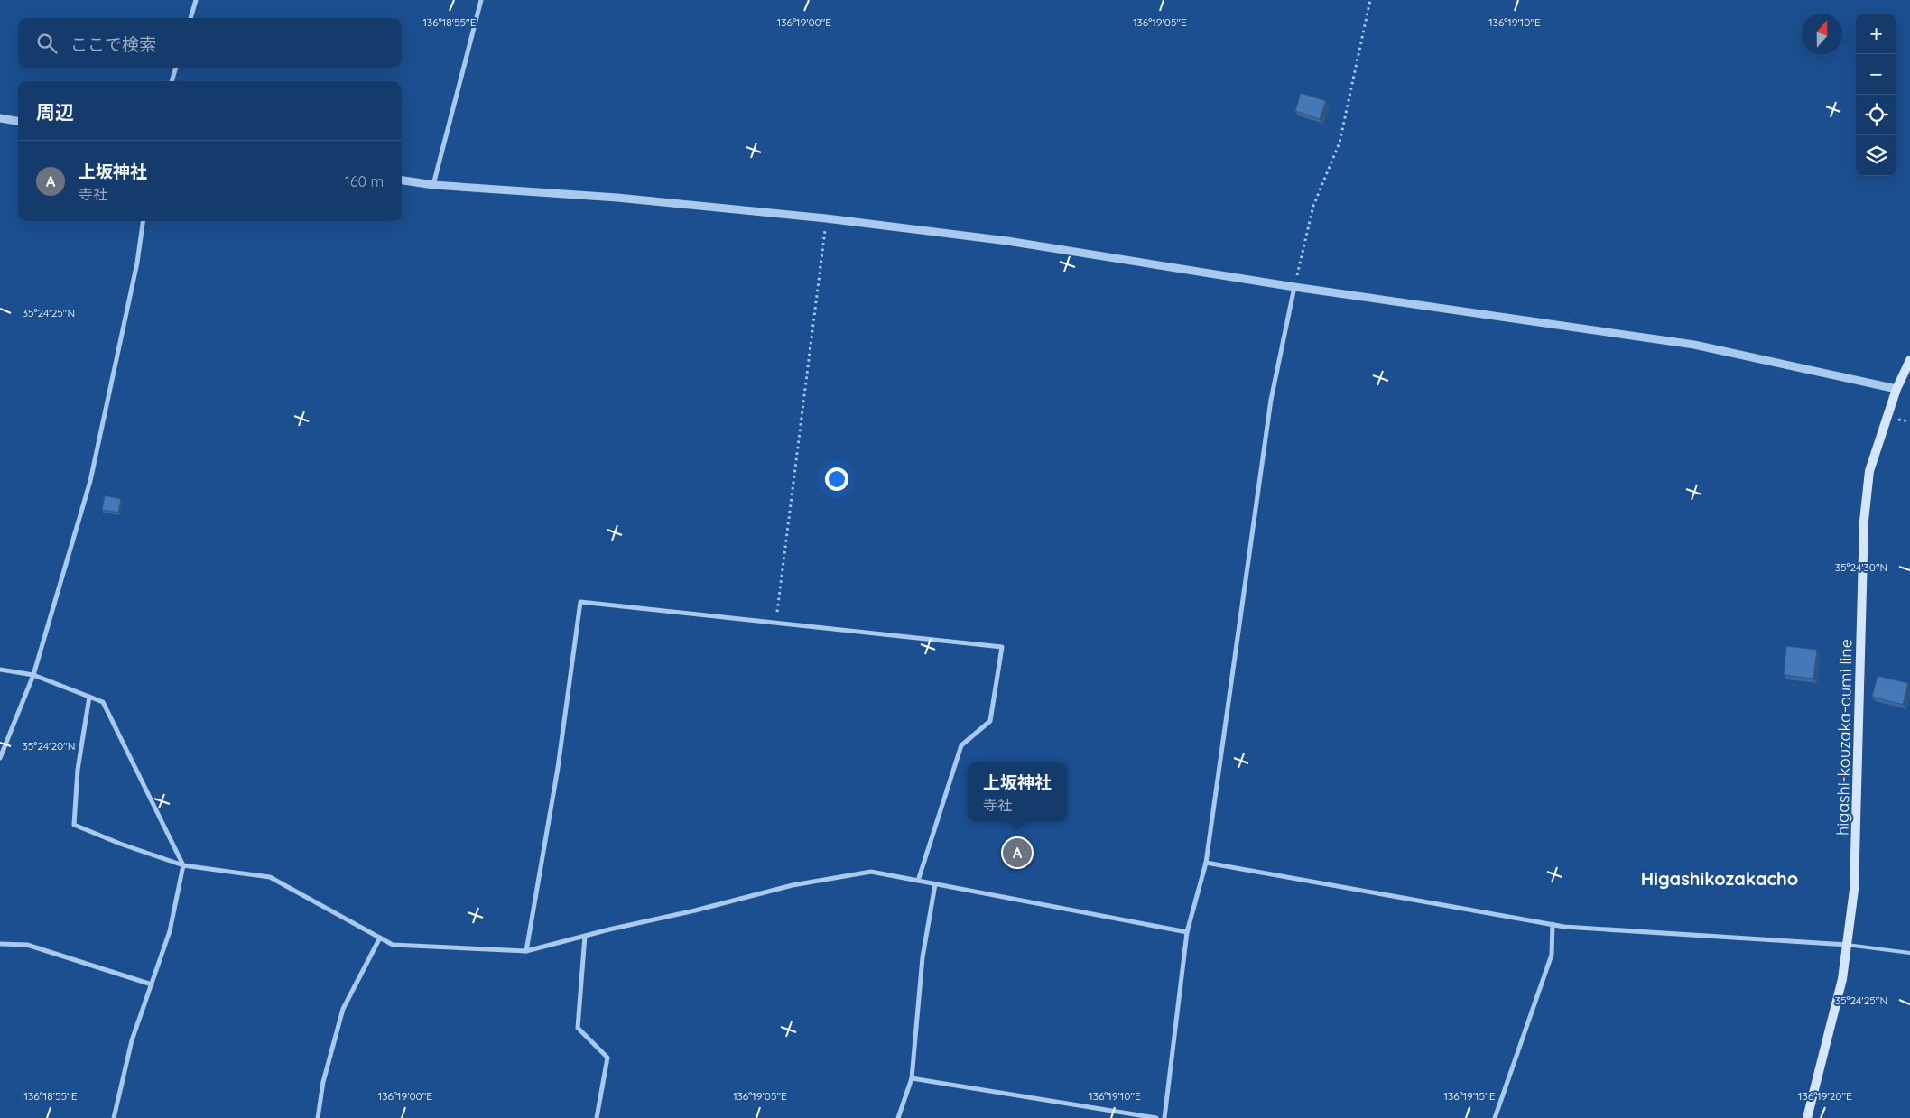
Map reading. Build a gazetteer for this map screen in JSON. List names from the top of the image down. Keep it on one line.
{"streets":{"main road":["higashi-kouzaka-oumi line"]},"districts":["Higashikozakacho"],"north":"top","page":{"map_buttons":["+","−"],"search":"ここで検索","heading":"周辺","list":[{"mark":"A","name":"上坂神社","note":"寺社","value":"160 m"}],"popup":["上坂神社","寺社"],"pins":"A"},"coordinates":["136°18'55\"E","136°19'00\"E","136°19'05\"E","136°19'10\"E","35°24'25\"N","35°24'30\"N","35°24'20\"N","136°19'15\"E","136°19'20\"E"]}
